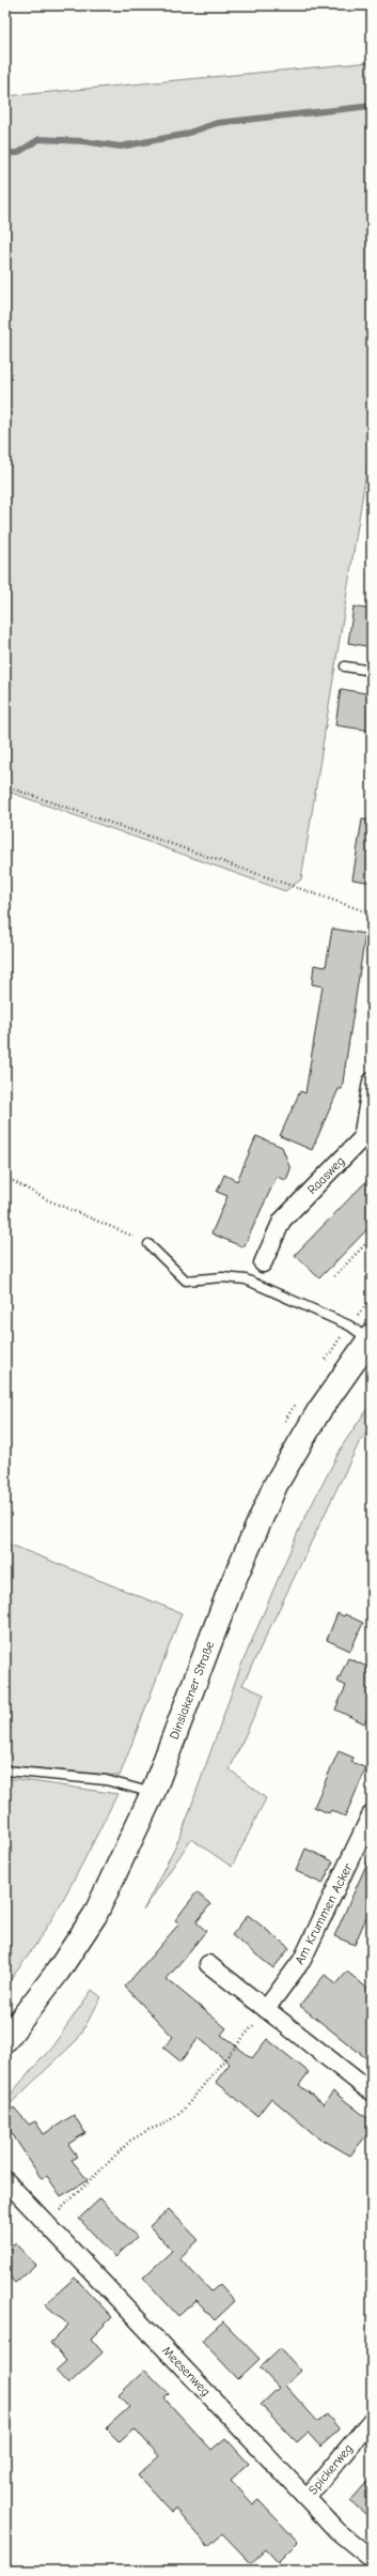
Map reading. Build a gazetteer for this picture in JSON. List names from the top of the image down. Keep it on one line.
{"streets":{"main road":["Dinslakener Straße"],"street":["Raasweg","Am Krummen Acker","Meesenweg","Spickerweg"]},"crossings":[["Meesenweg","Spickerweg"]]}
